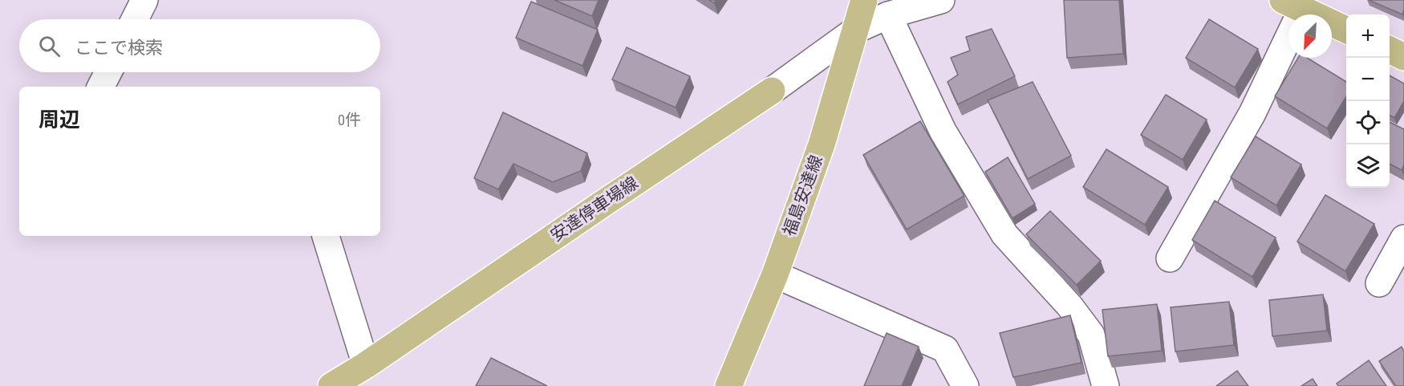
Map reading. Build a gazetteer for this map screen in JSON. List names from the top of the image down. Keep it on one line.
{"streets":{"main road":["福島安達線","安達停車場線"]},"crossings":[["福島安達線","安達停車場線"]],"north":"bottom left","page":{"map_buttons":["+","−"],"search":"ここで検索","heading":["周辺","0件"]}}
